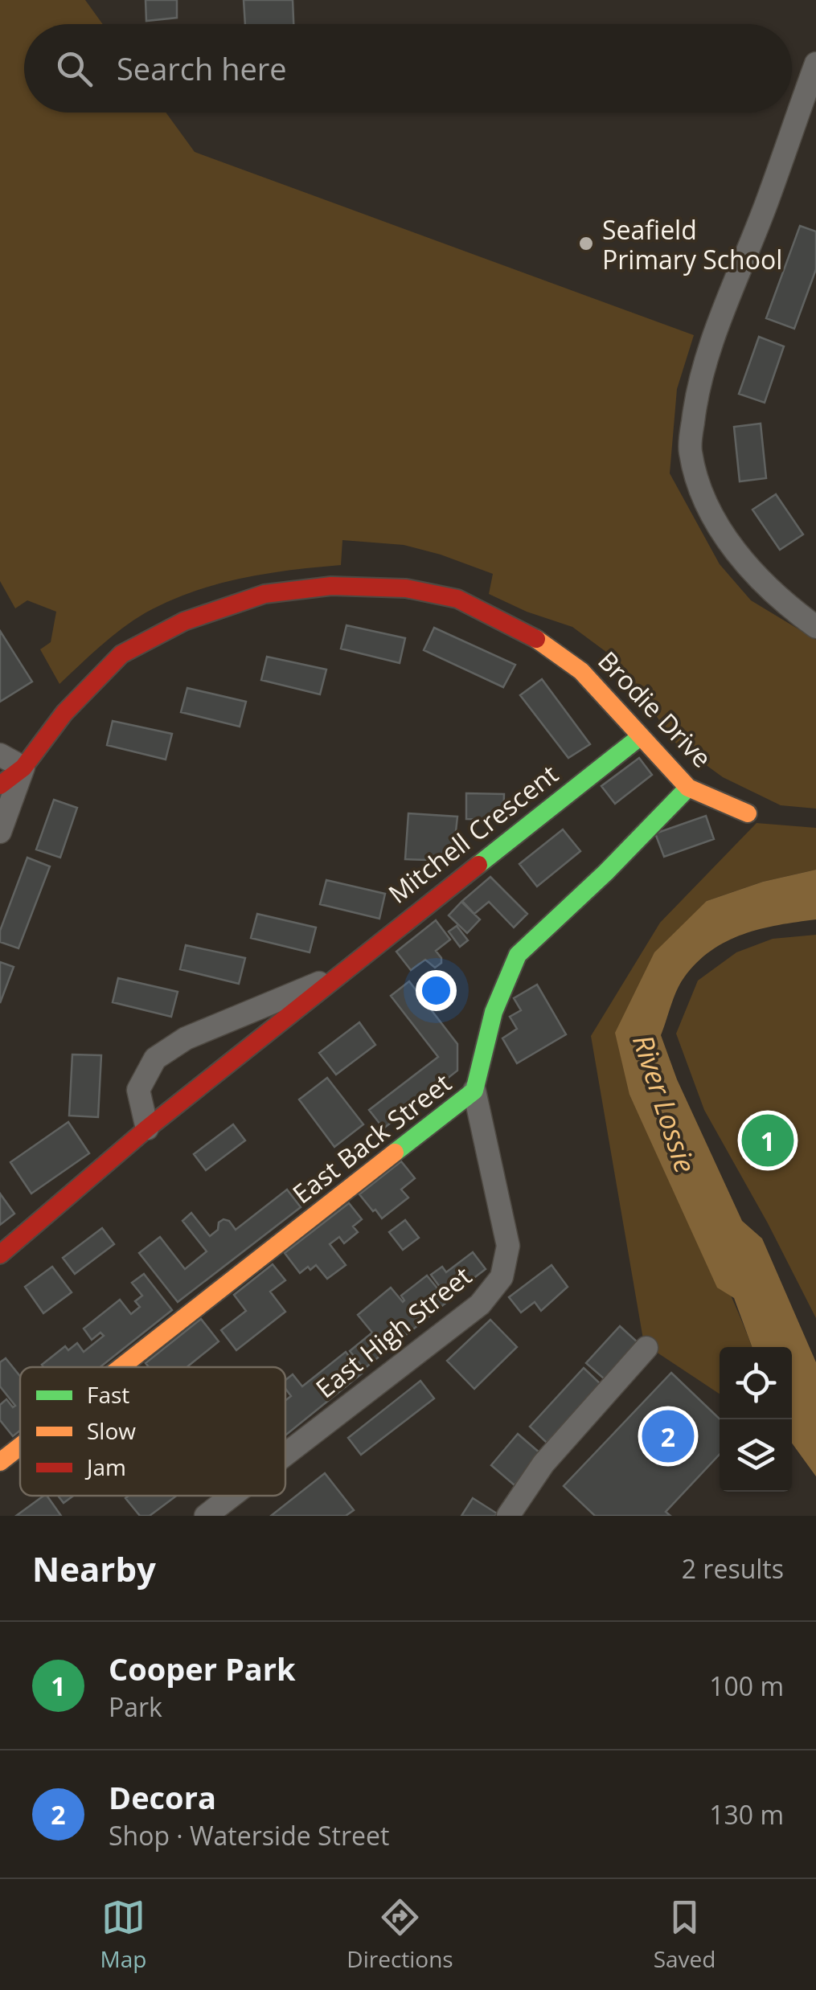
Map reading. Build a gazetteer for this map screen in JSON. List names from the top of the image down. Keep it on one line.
{"streets":{"street":["Brodie Drive","Mitchell Crescent","East Back Street","East High Street"]},"crossings":[["Brodie Drive","Mitchell Crescent"],["Brodie Drive","East Back Street"],["East Back Street","East High Street"]],"water":["River Lossie"],"places":["Seafield Primary School"],"legend":["Fast","Slow","Jam"],"page":{"search":"Search here","pins":["1","2"],"heading":["Nearby","2 results"],"list":[{"mark":"1","name":"Cooper Park","note":"Park","value":"100 m"},{"mark":"2","name":"Decora","note":"Shop · Waterside Street","value":"130 m"}],"nav":["Map","Directions","Saved"]}}
